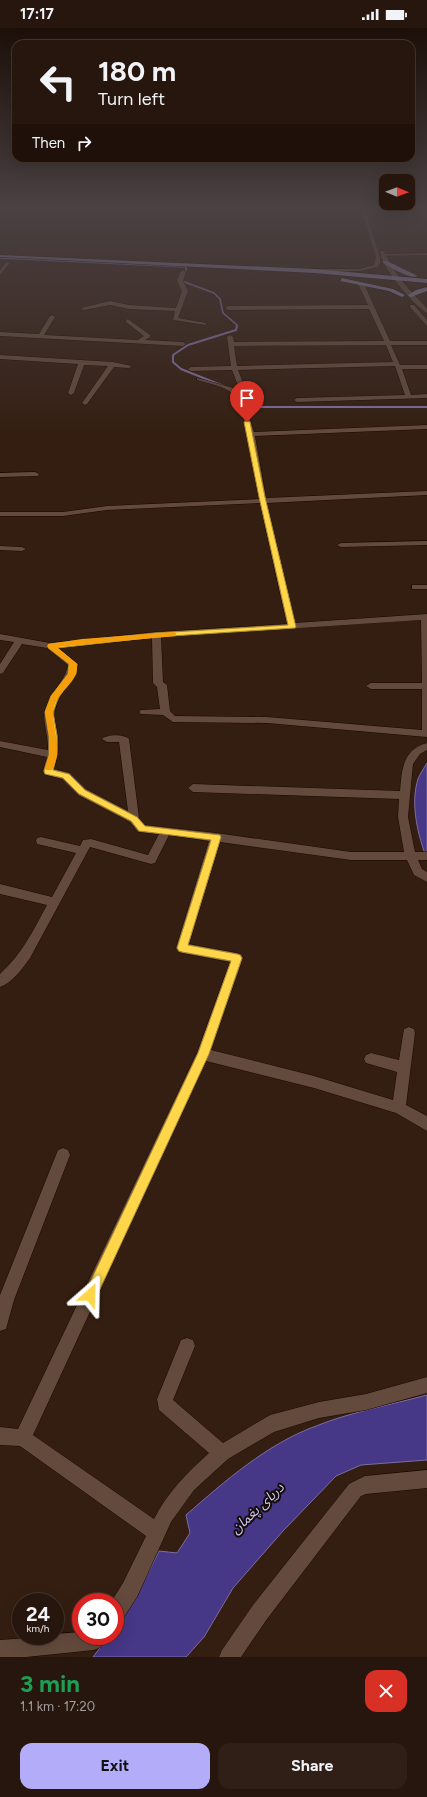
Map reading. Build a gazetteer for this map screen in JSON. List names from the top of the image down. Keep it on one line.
{"water":["دریای پغمان"],"north":"right","page":{"status":"17:17","turn":["180 m","Turn left"],"then":"Then","speed":"24 km/h","limit":"30","heading":["3 min","1.1 km · 17:20"],"buttons":["Exit","Share"]}}
